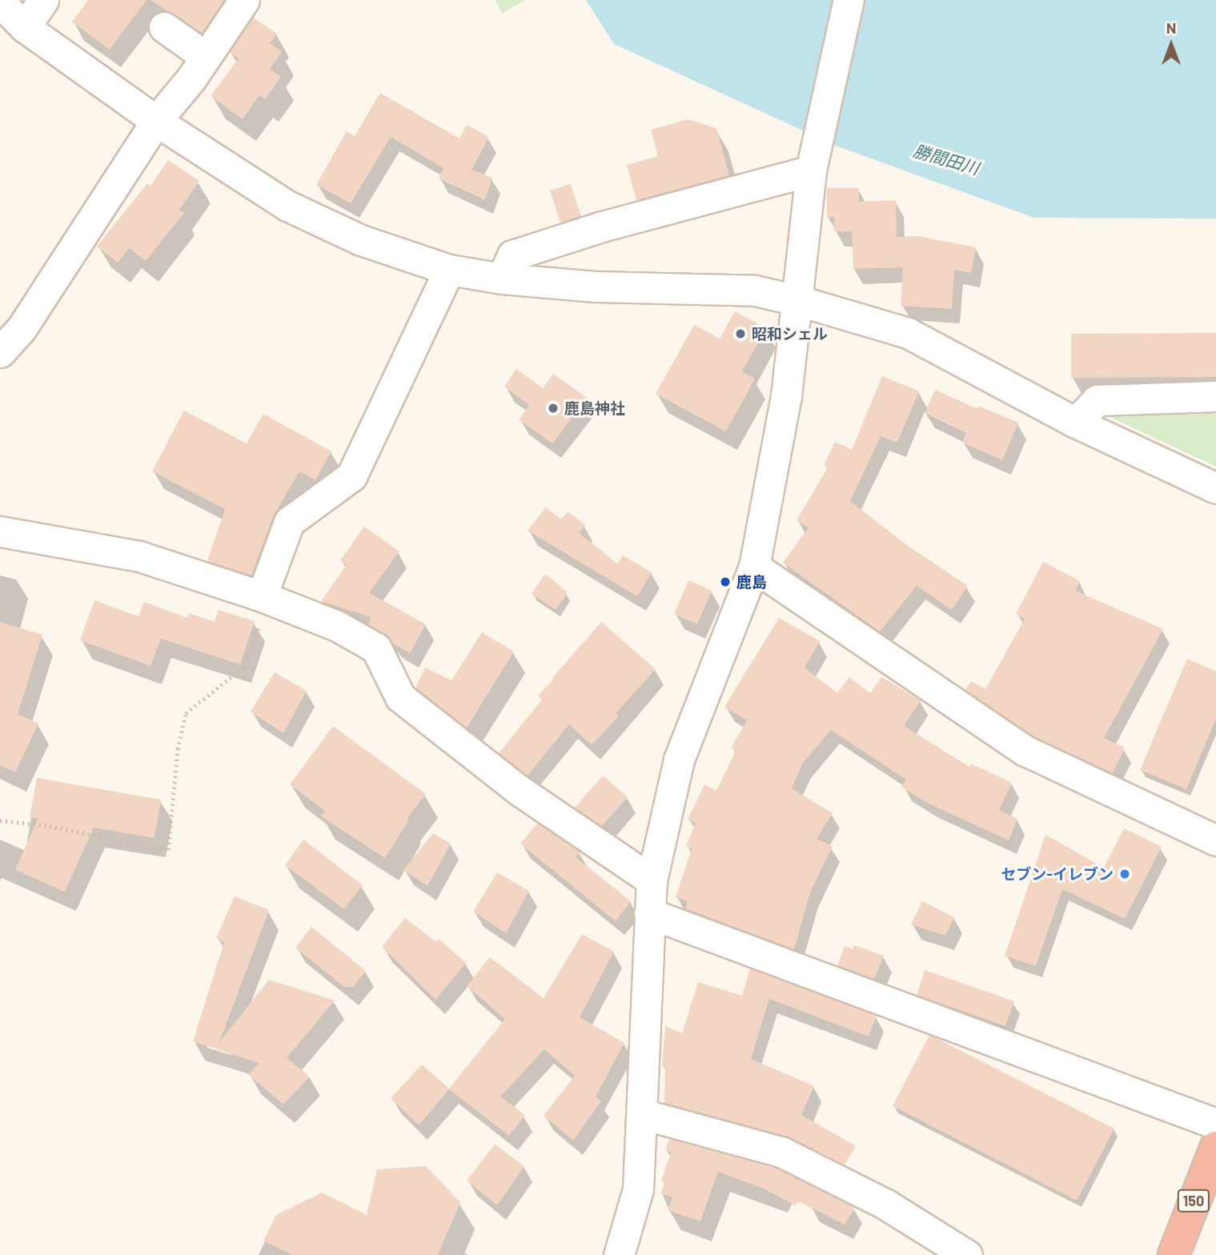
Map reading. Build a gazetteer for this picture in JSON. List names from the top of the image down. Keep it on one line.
{"streets":{"highway":["150"]},"water":["勝間田川"],"places":["昭和シェル","鹿島神社","鹿島","セブン-イレブン"],"north":"top"}
